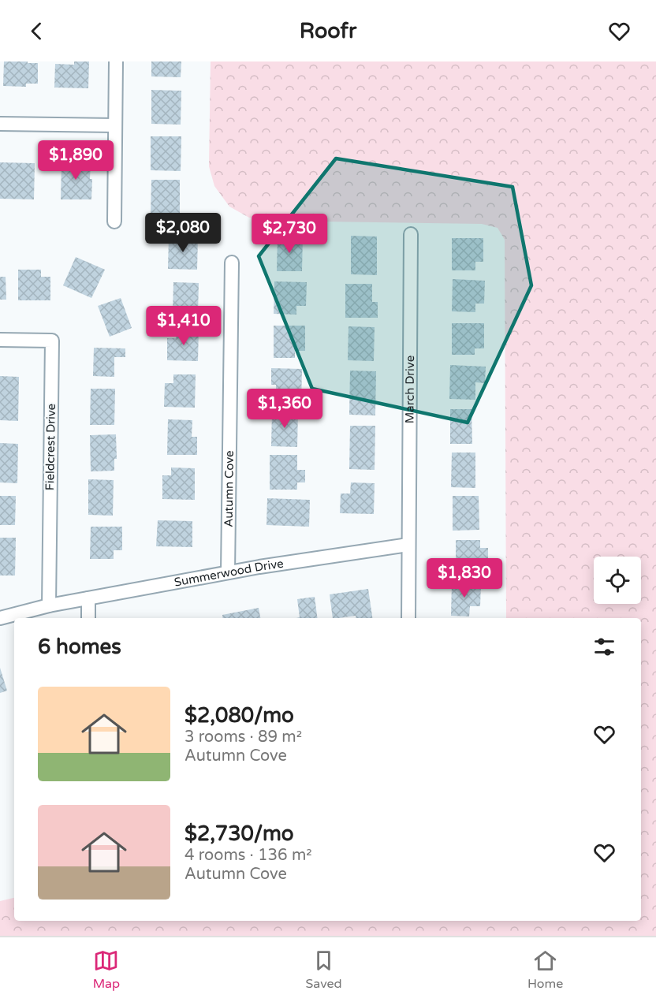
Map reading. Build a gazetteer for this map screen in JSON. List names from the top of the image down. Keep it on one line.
{"streets":{"street":["March Drive","Fieldcrest Drive","Autumn Cove","Summerwood Drive"]},"crossings":[["March Drive","Summerwood Drive"],["Fieldcrest Drive","Summerwood Drive"],["Autumn Cove","Summerwood Drive"]],"page":{"header":"Roofr","price":["$1,890","$2,080","$2,730","$1,410","$1,360","$1,830"],"heading":"6 homes","list":[{"name":"$2,080/mo","note":"3 rooms · 89 m² · Autumn Cove"},{"name":"$2,730/mo","note":"4 rooms · 136 m² · Autumn Cove"}],"tabs":["Map","Saved","Home"]}}
